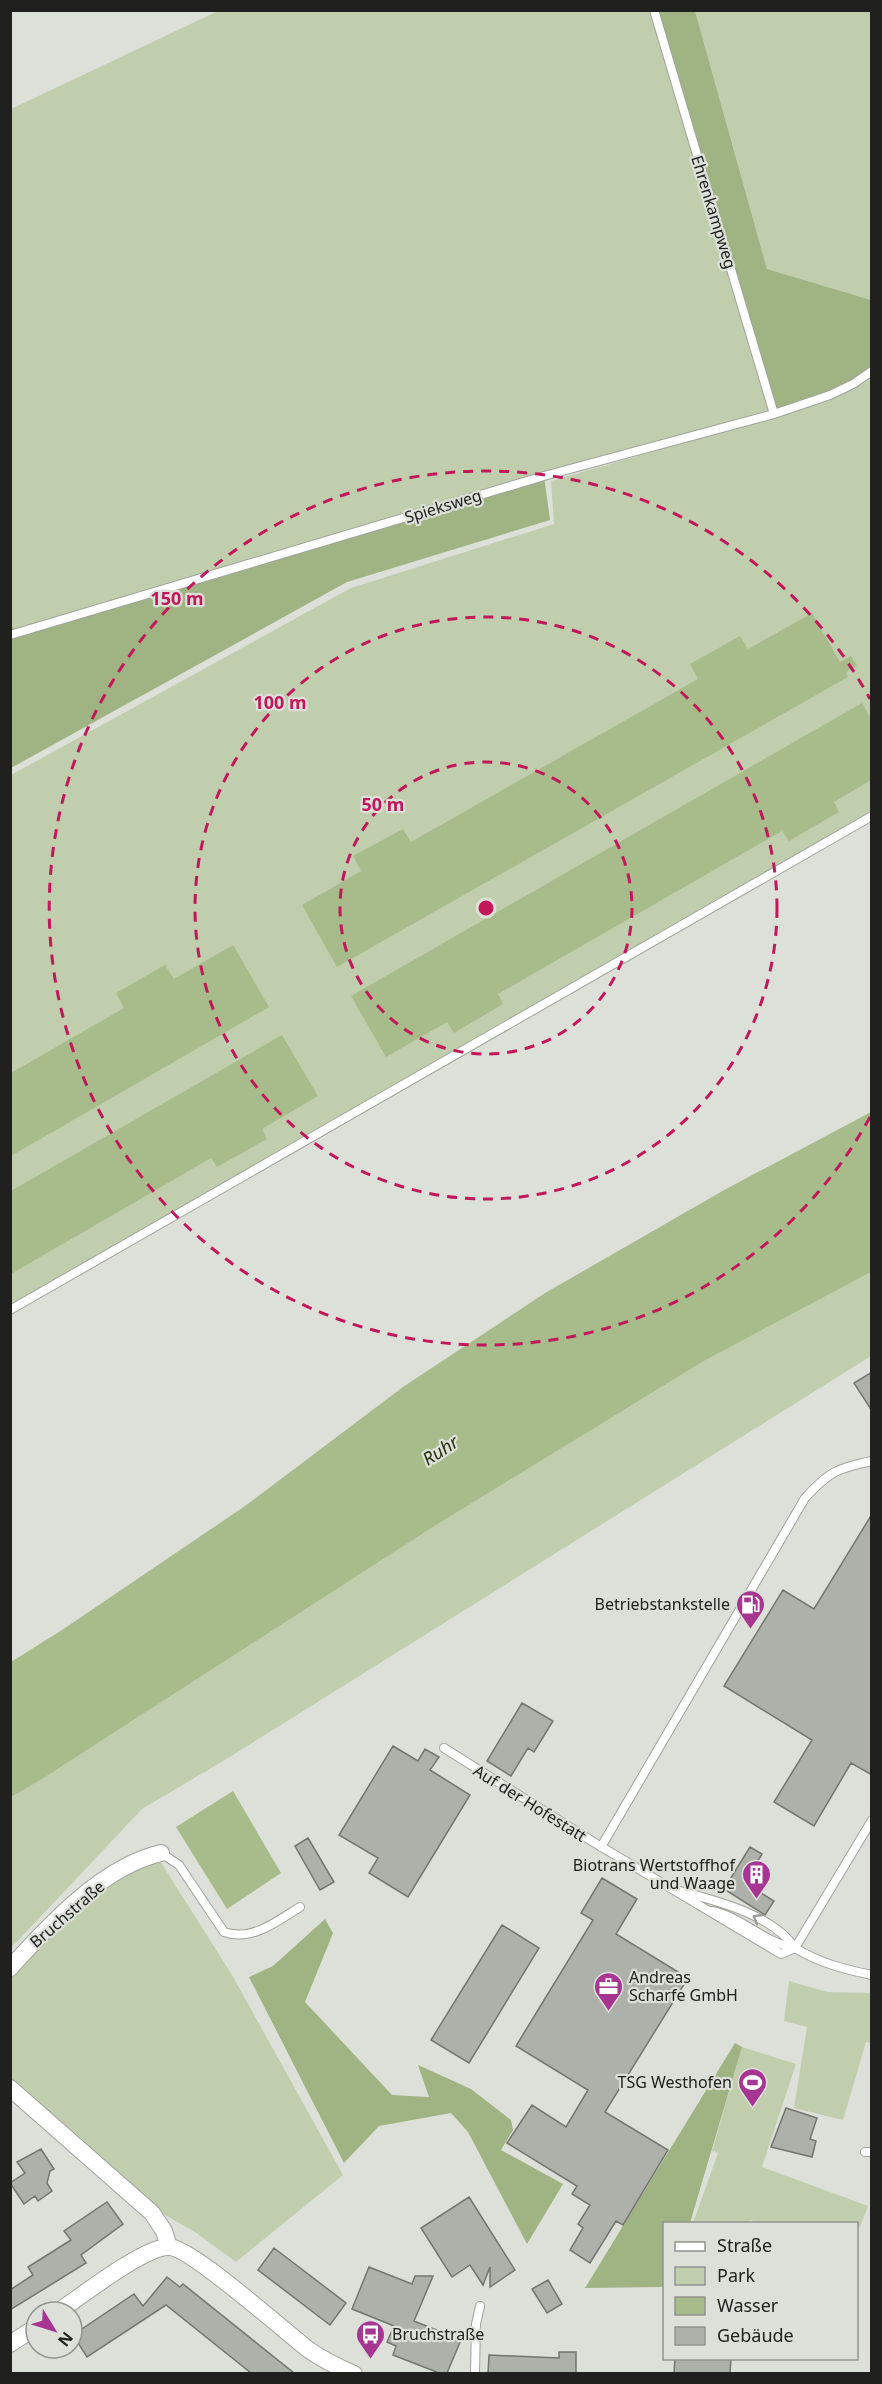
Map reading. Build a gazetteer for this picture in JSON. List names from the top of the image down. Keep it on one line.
{"streets":{"street":["Bruchstraße"],"lane":["Ehrenkampweg","Spieksweg","Auf der Hofestatt"]},"crossings":[["Ehrenkampweg","Spieksweg"]],"water":["Ruhr"],"places":{"fuel station":["Betriebstankstelle"],"building":["Biotrans Wertstoffhof und Waage"],"office":["Andreas Scharfe GmbH"],"sports":["TSG Westhofen"],"bus stop":["Bruchstraße"]},"legend":["Straße","Park","Wasser","Gebäude"],"north":"bottom right","rings":["150 m","100 m","50 m"]}
